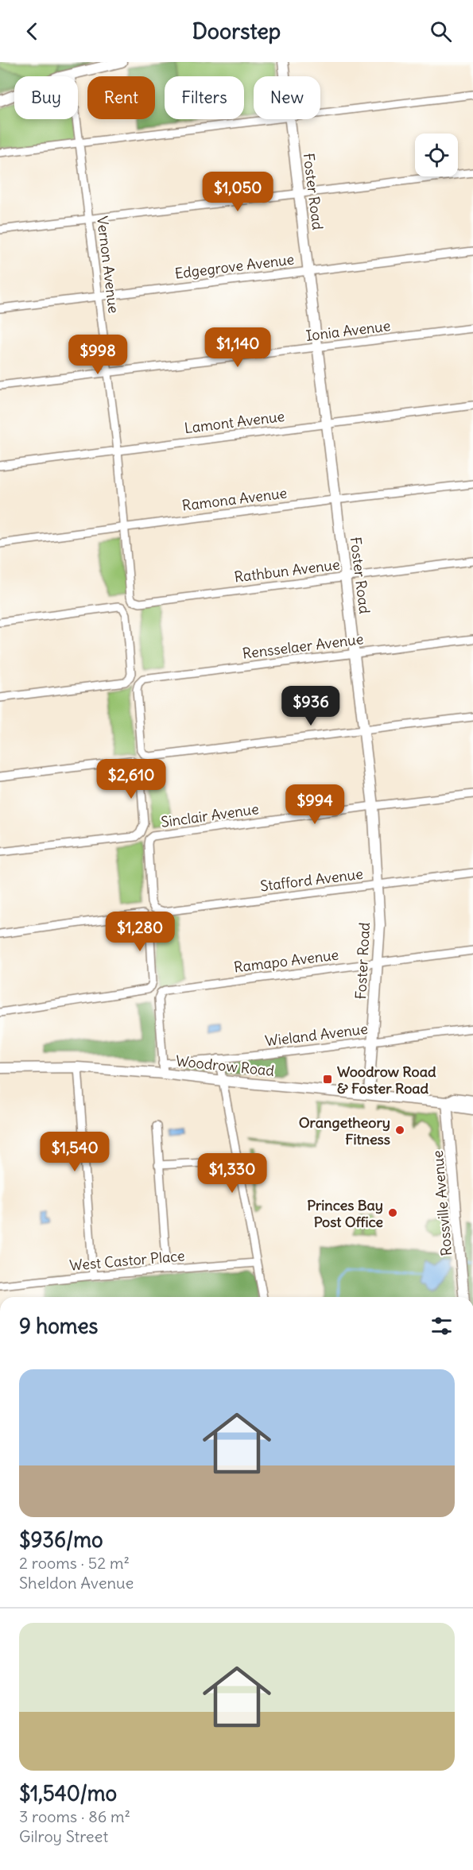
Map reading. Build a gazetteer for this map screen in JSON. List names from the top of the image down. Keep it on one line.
{"streets":{"street":["Foster Road","Vernon Avenue","Edgegrove Avenue","Ionia Avenue","Lamont Avenue","Ramona Avenue","Rathbun Avenue","Rensselaer Avenue","Sinclair Avenue","Stafford Avenue","Ramapo Avenue","Wieland Avenue","Woodrow Road","Rossville Avenue","West Castor Place"]},"crossings":[["Foster Road","Edgegrove Avenue"],["Foster Road","Ionia Avenue"],["Foster Road","Lamont Avenue"],["Foster Road","Ramona Avenue"],["Foster Road","Rathbun Avenue"],["Foster Road","Rensselaer Avenue"],["Foster Road","Sinclair Avenue"],["Foster Road","Stafford Avenue"],["Foster Road","Ramapo Avenue"],["Foster Road","Wieland Avenue"],["Foster Road","Woodrow Road"],["Vernon Avenue","Edgegrove Avenue"],["Vernon Avenue","Ionia Avenue"],["Vernon Avenue","Lamont Avenue"],["Vernon Avenue","Ramona Avenue"],["Vernon Avenue","Rathbun Avenue"],["Sinclair Avenue","Stafford Avenue"],["Ramapo Avenue","Wieland Avenue"],["Ramapo Avenue","Woodrow Road"],["Wieland Avenue","Woodrow Road"],["Woodrow Road","Rossville Avenue"]],"places":{"transit":["Woodrow Road & Foster Road"],"other":["Orangetheory Fitness","Princes Bay Post Office"]},"page":{"header":"Doorstep","chip":["Buy","Rent","Filters","New"],"price":["$1,050","$1,140","$998","$936","$2,610","$994","$1,280","$1,540","$1,330"],"heading":"9 homes","list":[{"name":"$936/mo","note":"2 rooms · 52 m² · Sheldon Avenue"},{"name":"$1,540/mo","note":"3 rooms · 86 m² · Gilroy Street"}]}}
